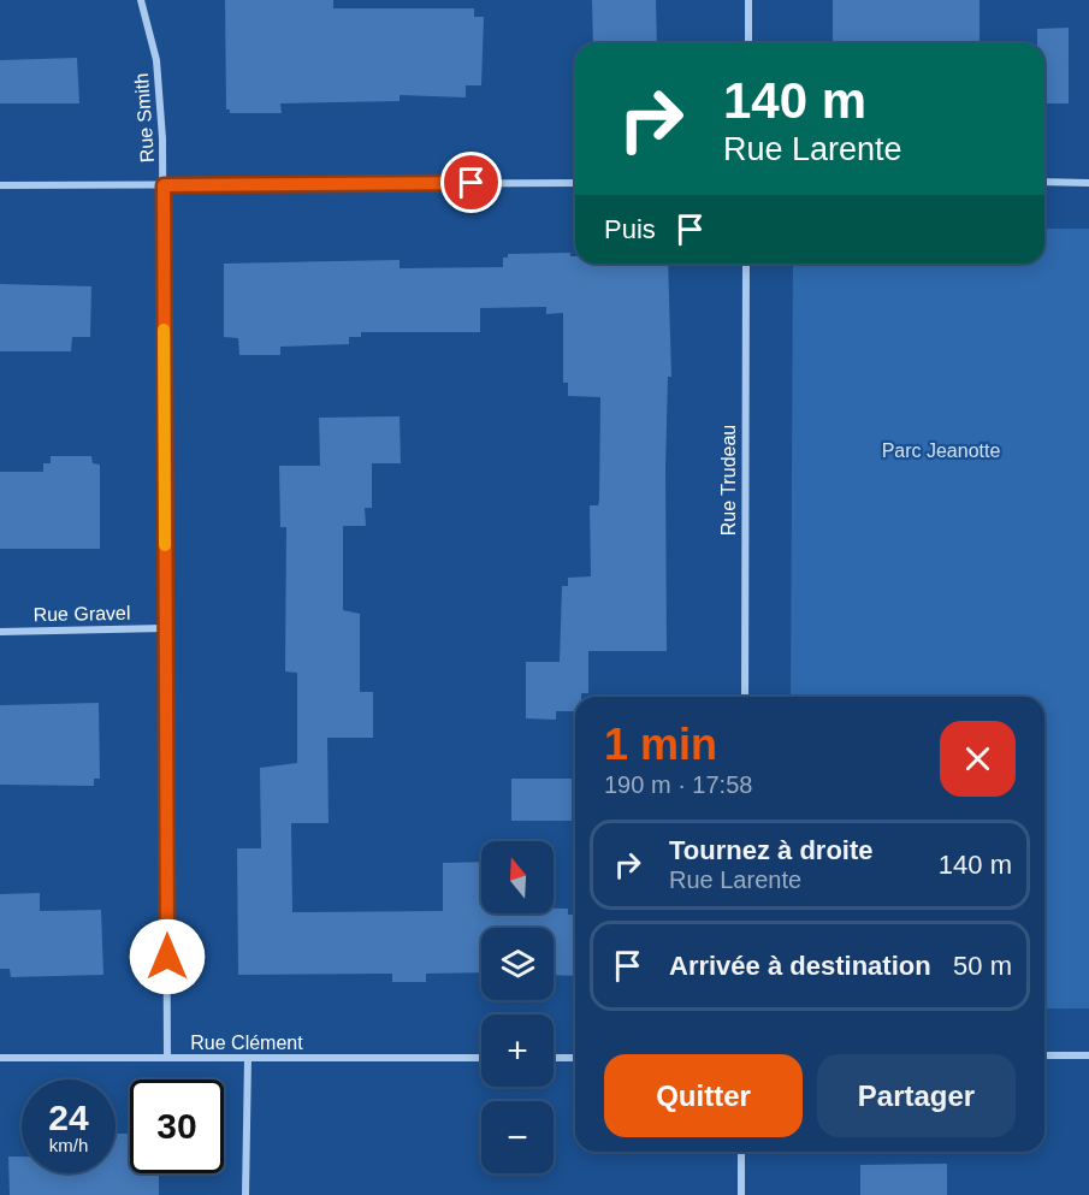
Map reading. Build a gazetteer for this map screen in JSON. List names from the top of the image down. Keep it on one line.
{"streets":{"street":["Rue Smith","Rue Trudeau","Rue Gravel","Rue Clément"]},"crossings":[["Rue Smith","Rue Gravel"],["Rue Smith","Rue Clément"]],"parks":["Parc Jeanotte"],"north":"top","page":{"turn":["140 m","Rue Larente"],"then":"Puis","heading":["1 min","190 m · 17:58"],"list":[{"name":"Tournez à droite","note":"Rue Larente","value":"140 m"},{"name":"Arrivée à destination","value":"50 m"}],"map_buttons":["+","−"],"buttons":["Quitter","Partager"],"speed":"24 km/h","limit":"30"}}
